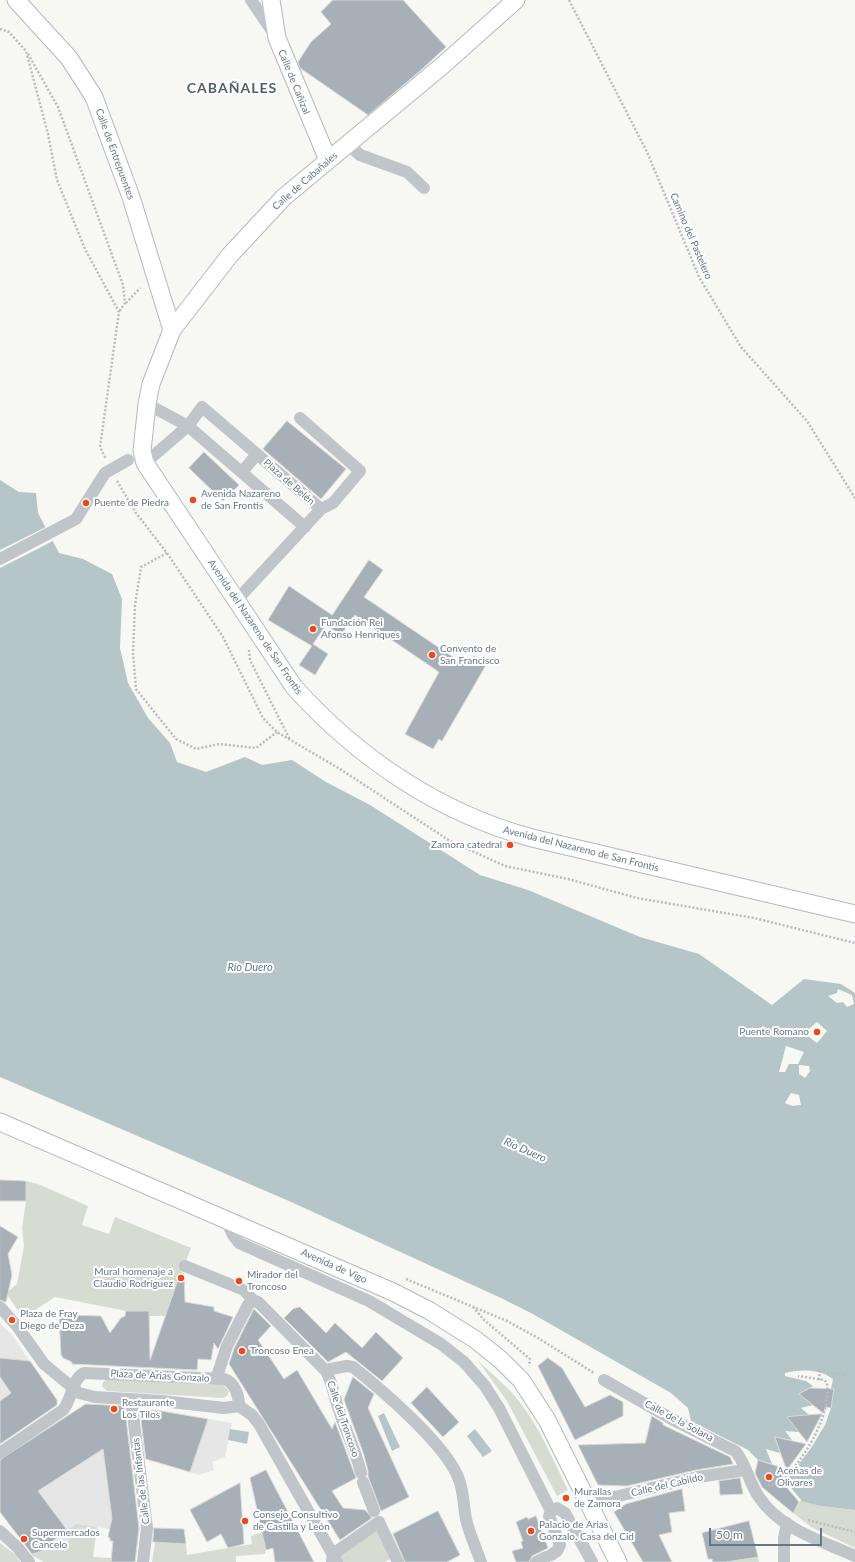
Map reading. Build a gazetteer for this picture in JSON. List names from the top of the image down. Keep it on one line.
{"streets":{"main road":["Calle de Cañizal","Calle de Entrepuentes","Calle de Cabañales","Avenida del Nazareno de San Frontis","Avenida de Vigo"],"street":["Plaza de Belén","Plaza de Arias Gonzalo","Calle del Troncoso","Calle de la Solana","Calle de las Infantas","Calle del Cabildo"],"path":["Camino del Pastelero"]},"crossings":[["Calle de Cañizal","Calle de Cabañales"],["Calle de Entrepuentes","Calle de Cabañales"],["Calle de Cabañales","Plaza de Belén"],["Calle de Cabañales","Avenida del Nazareno de San Frontis"],["Plaza de Belén","Avenida del Nazareno de San Frontis"],["Avenida de Vigo","Calle del Cabildo"],["Calle de la Solana","Calle del Cabildo"]],"districts":["CABAÑALES"],"water":["Río Duero"],"places":["Avenida Nazareno de San Frontis","Puente de Piedra","Fundación Rei Afonso Henriques","Convento de San Francisco","Zamora catedral","Puente Romano","Mural homenaje a Claudio Rodríguez","Mirador del Troncoso","Plaza de Fray Diego de Deza","Troncoso Enea","Restaurante Los Tilos","Aceñas de Olivares","Murallas de Zamora","Consejo Consultivo de Castilla y León","Palacio de Arias Gonzalo. Casa del Cid","Supermercados Cancelo"],"scale_bar":"50 m"}
